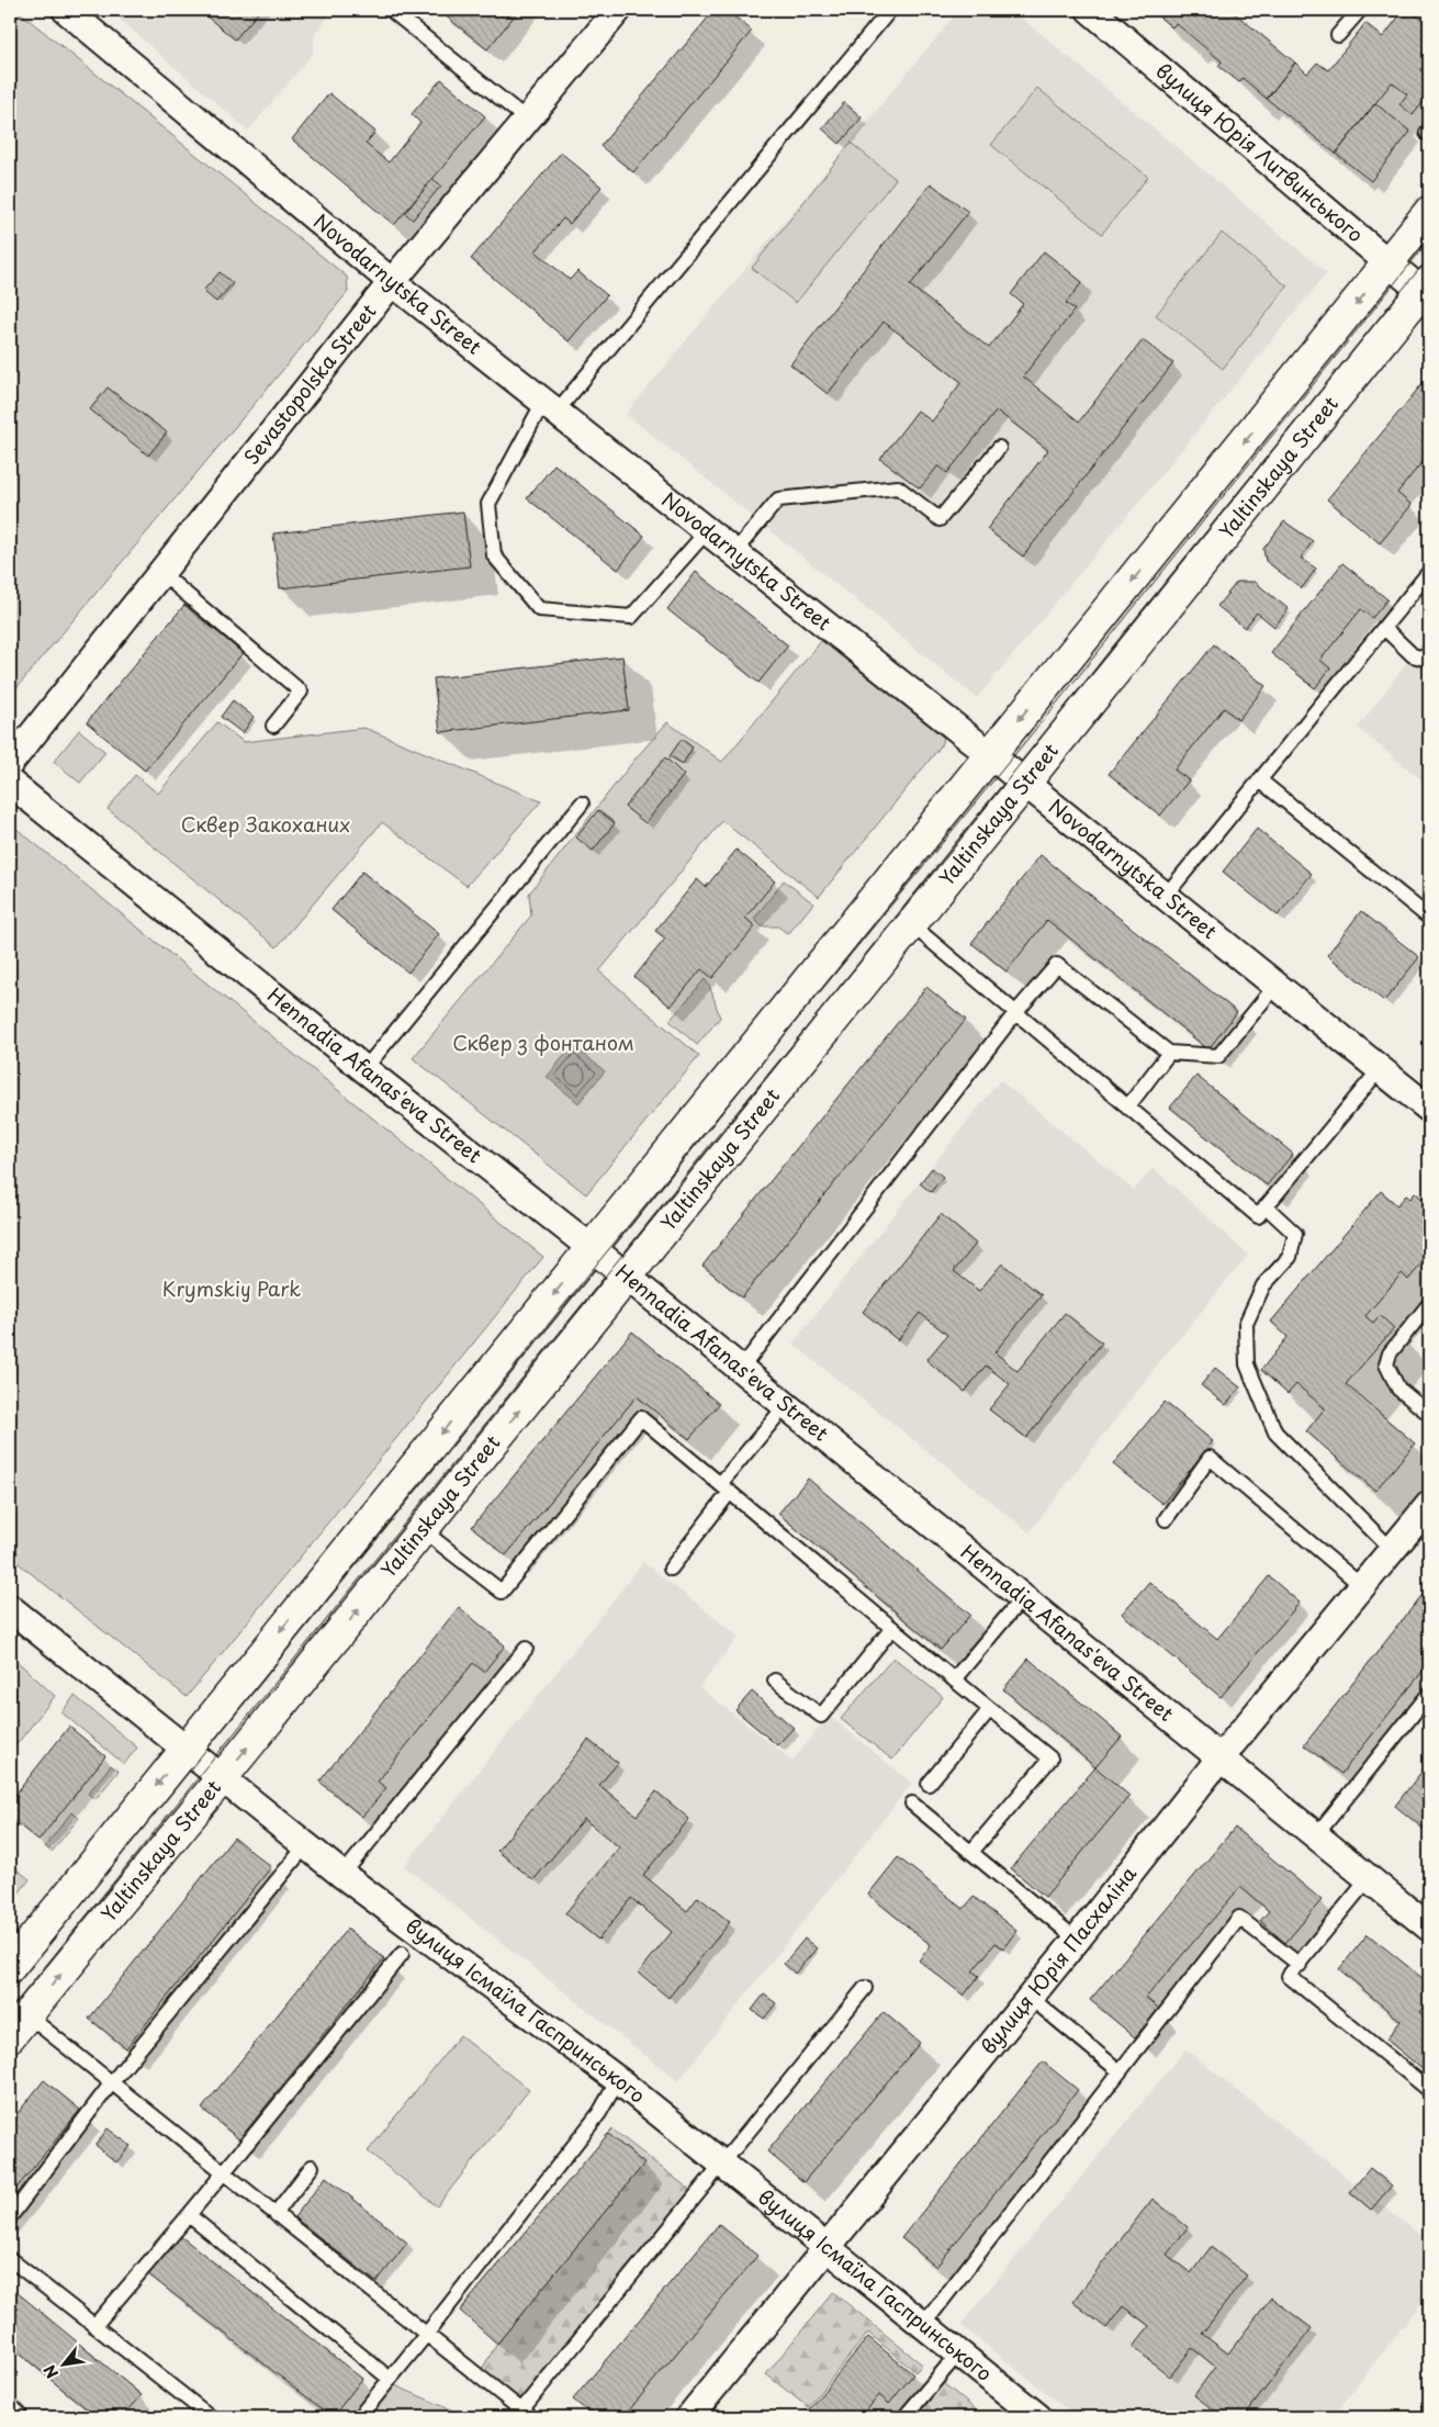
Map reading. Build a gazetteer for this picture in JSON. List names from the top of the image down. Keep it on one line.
{"streets":{"street":["вулиця Юрія Литвинського","Novodarnytska Street","Sevastopolska Street","Yaltinskaya Street","Hennadia Afanas'eva Street","вулиця Юрія Пасхаліна","вулиця Ісмаїла Гаспринського"]},"crossings":[["вулиця Юрія Литвинського","Yaltinskaya Street"],["Novodarnytska Street","Sevastopolska Street"],["Novodarnytska Street","Yaltinskaya Street"],["Yaltinskaya Street","Hennadia Afanas'eva Street"],["Yaltinskaya Street","вулиця Ісмаїла Гаспринського"],["Hennadia Afanas'eva Street","вулиця Юрія Пасхаліна"],["вулиця Юрія Пасхаліна","вулиця Ісмаїла Гаспринського"]],"parks":["Сквер Закоханих","Сквер з фонтаном","Krymskiy Park"],"north":"bottom left"}
